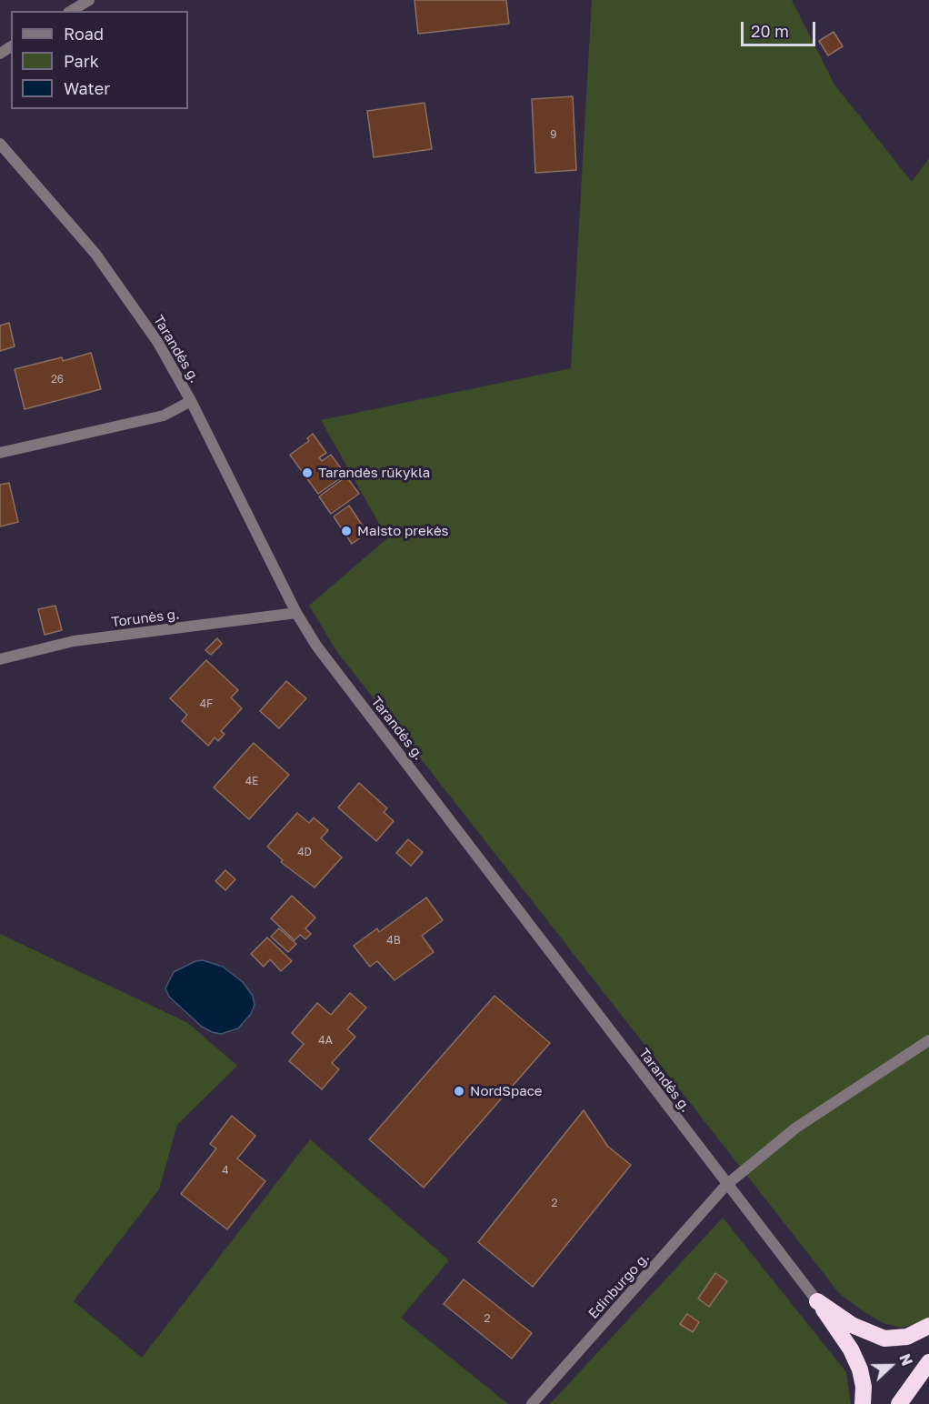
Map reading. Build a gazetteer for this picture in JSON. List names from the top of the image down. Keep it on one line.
{"streets":{"street":["Tarandės g.","Torunės g.","Edinburgo g."]},"crossings":[["Tarandės g.","Torunės g."],["Tarandės g.","Edinburgo g."]],"places":["Tarandės rūkykla","Maisto prekės","NordSpace"],"house_numbers":["9","26","4F","4E","4D","4B","4A","4","2","2"],"legend":["Road","Park","Water"],"scale_bar":"20 m","north":"right"}
